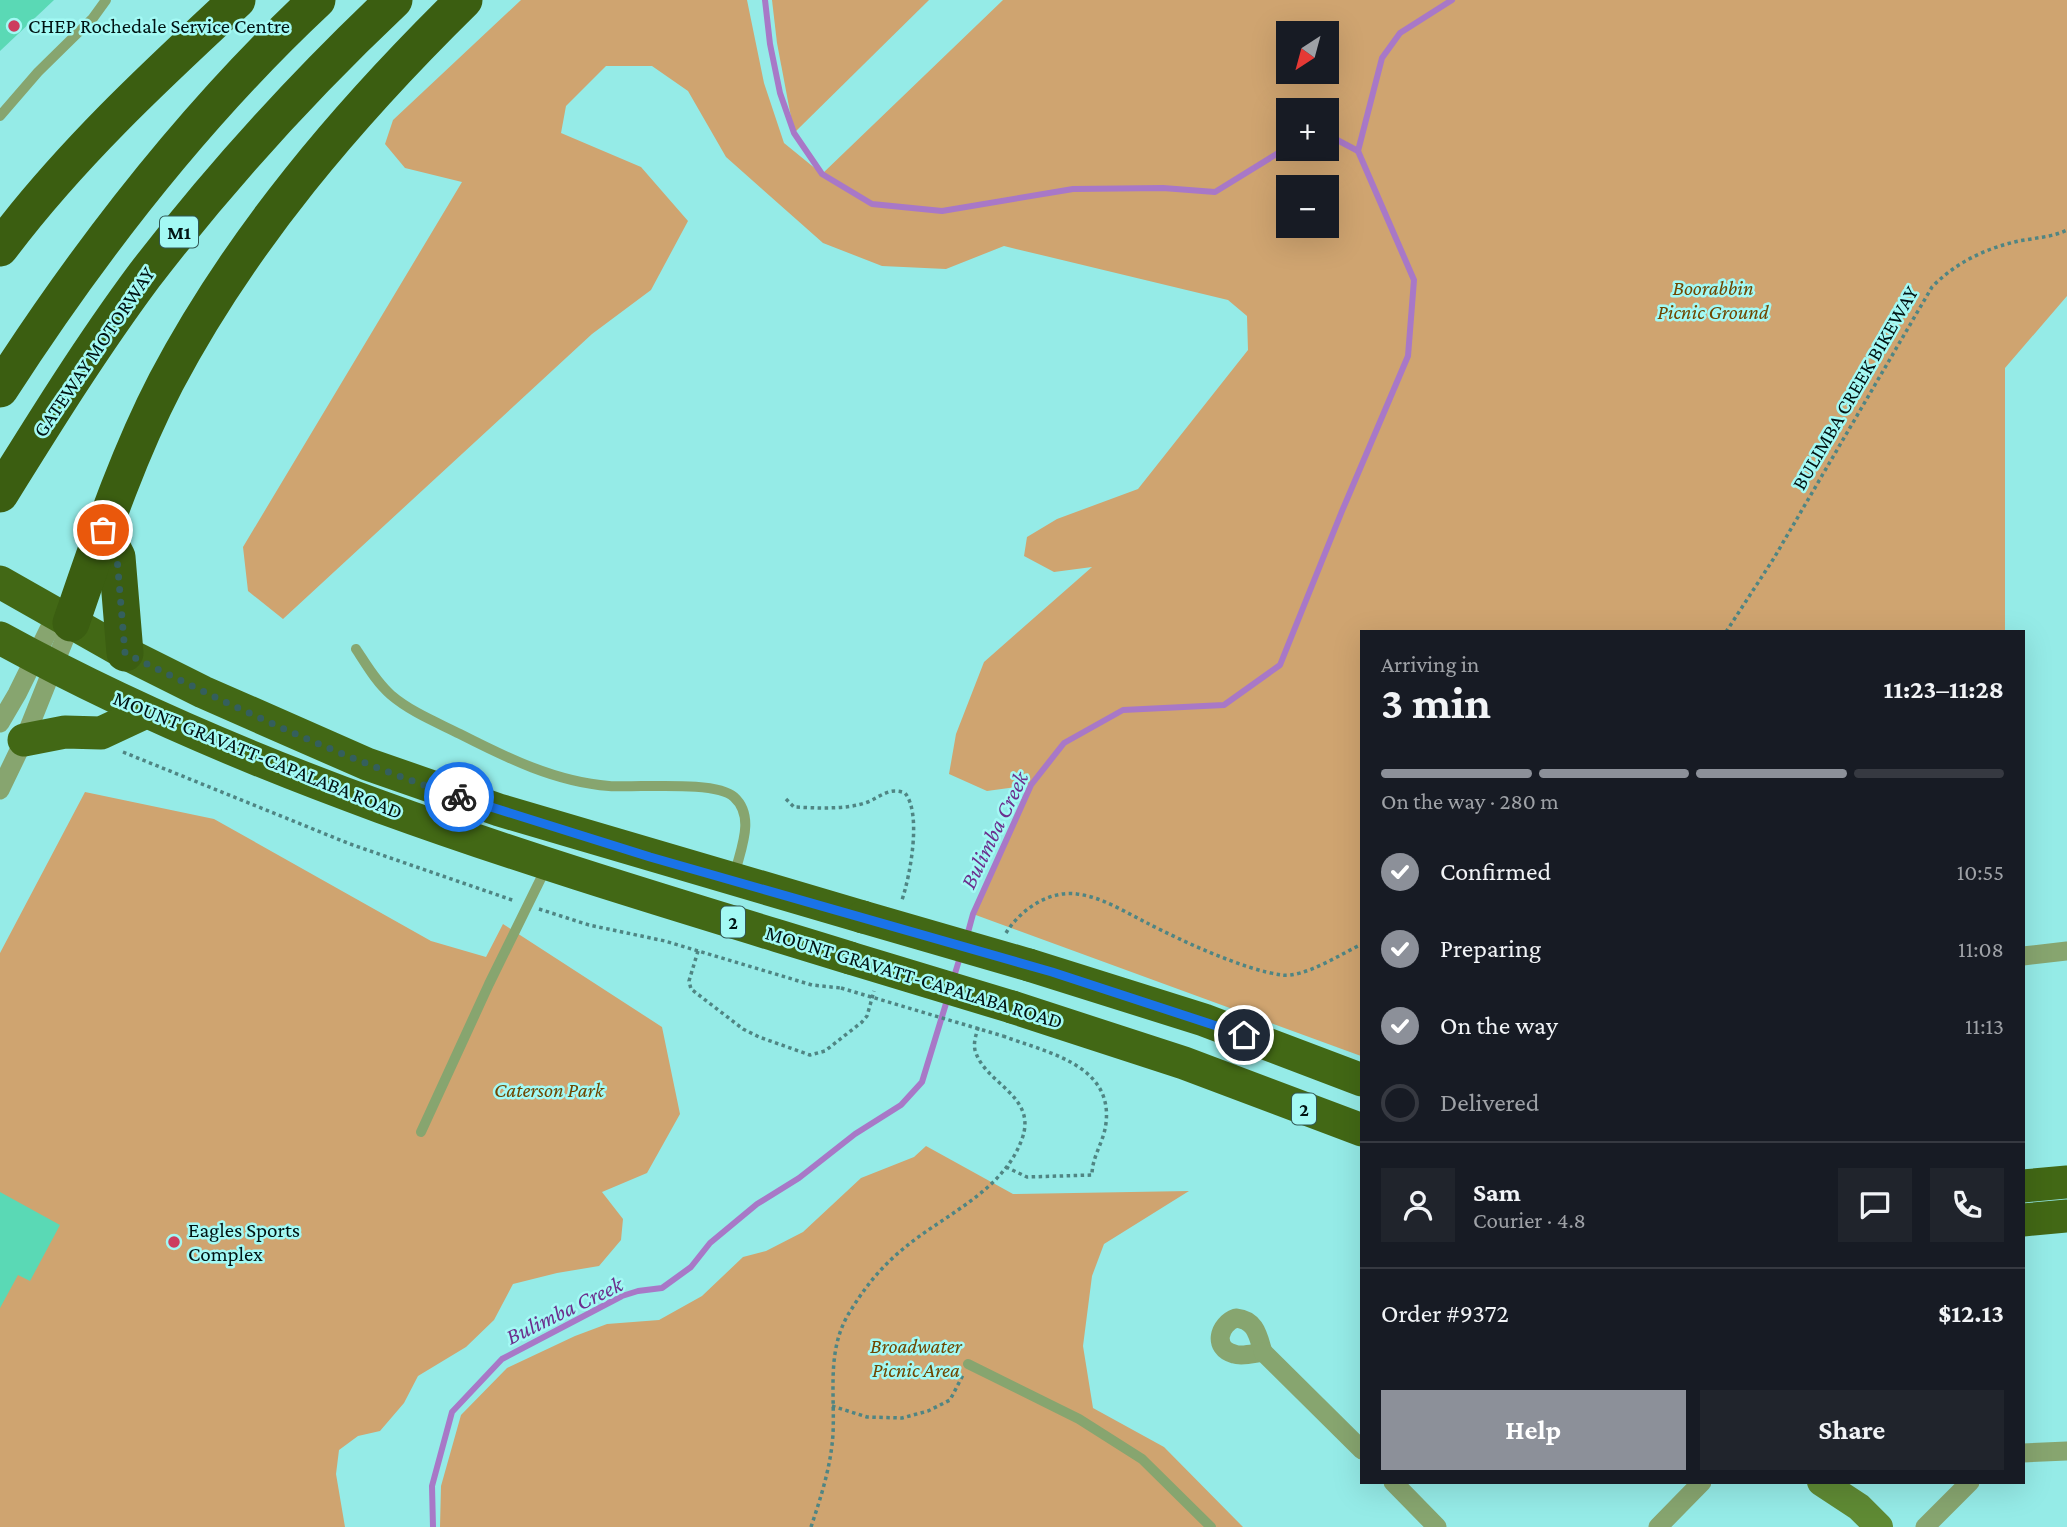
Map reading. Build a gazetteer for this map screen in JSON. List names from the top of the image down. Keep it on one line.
{"streets":{"highway":["M1","GATEWAY MOTORWAY","MOUNT GRAVATT-CAPALABA ROAD","2"],"path":["BULIMBA CREEK BIKEWAY"]},"water":["Bulimba Creek"],"parks":["Boorabbin Picnic Ground","Caterson Park","Broadwater Picnic Area"],"places":["CHEP Rochedale Service Centre","Eagles Sports Complex"],"north":"bottom left","page":{"map_buttons":["+","−"],"heading":["3 min","Arriving in","11:23–11:28"],"panel":["Sam","Courier · 4.8","Order #9372","$12.13"],"bar":"On the way · 280 m","list":[["Confirmed","10:55"],["Preparing","11:08"],["On the way","11:13"],"Delivered"],"buttons":["Help","Share"]}}
